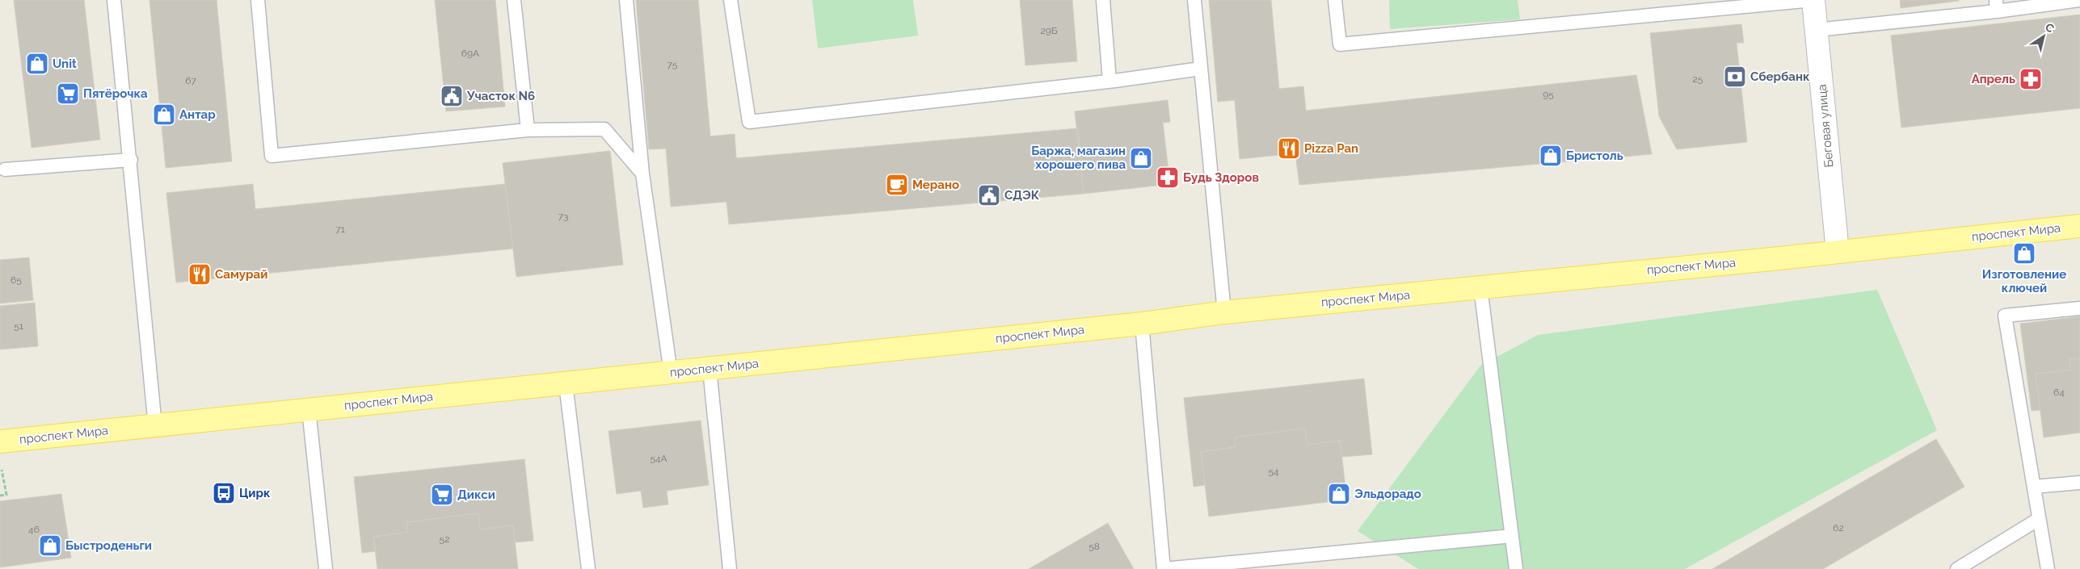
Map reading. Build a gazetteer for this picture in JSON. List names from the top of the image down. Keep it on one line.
{"streets":{"main road":["проспект Мира"],"street":["Беговая улица"]},"crossings":[["Беговая улица","проспект Мира"]],"places":{"shop":["Unit","Антар","Бристоль","Баржа, магазин хорошего пива","Изготовление ключей","Эльдорадо","Быстроденьги"],"bank":["Сбербанк"],"pharmacy":["Апрель","Будь Здоров"],"supermarket":["Пятёрочка","Дикси"],"public building":["Участок N6","СДЭК"],"restaurant":["Pizza Pan","Самурай"],"cafe":["Мерано"],"bus stop":["Цирк"]},"house_numbers":["29Б","69А","75","25","67","95","73","71","65","51","64","54А","54","62","46","52","58"],"north":"top right"}
